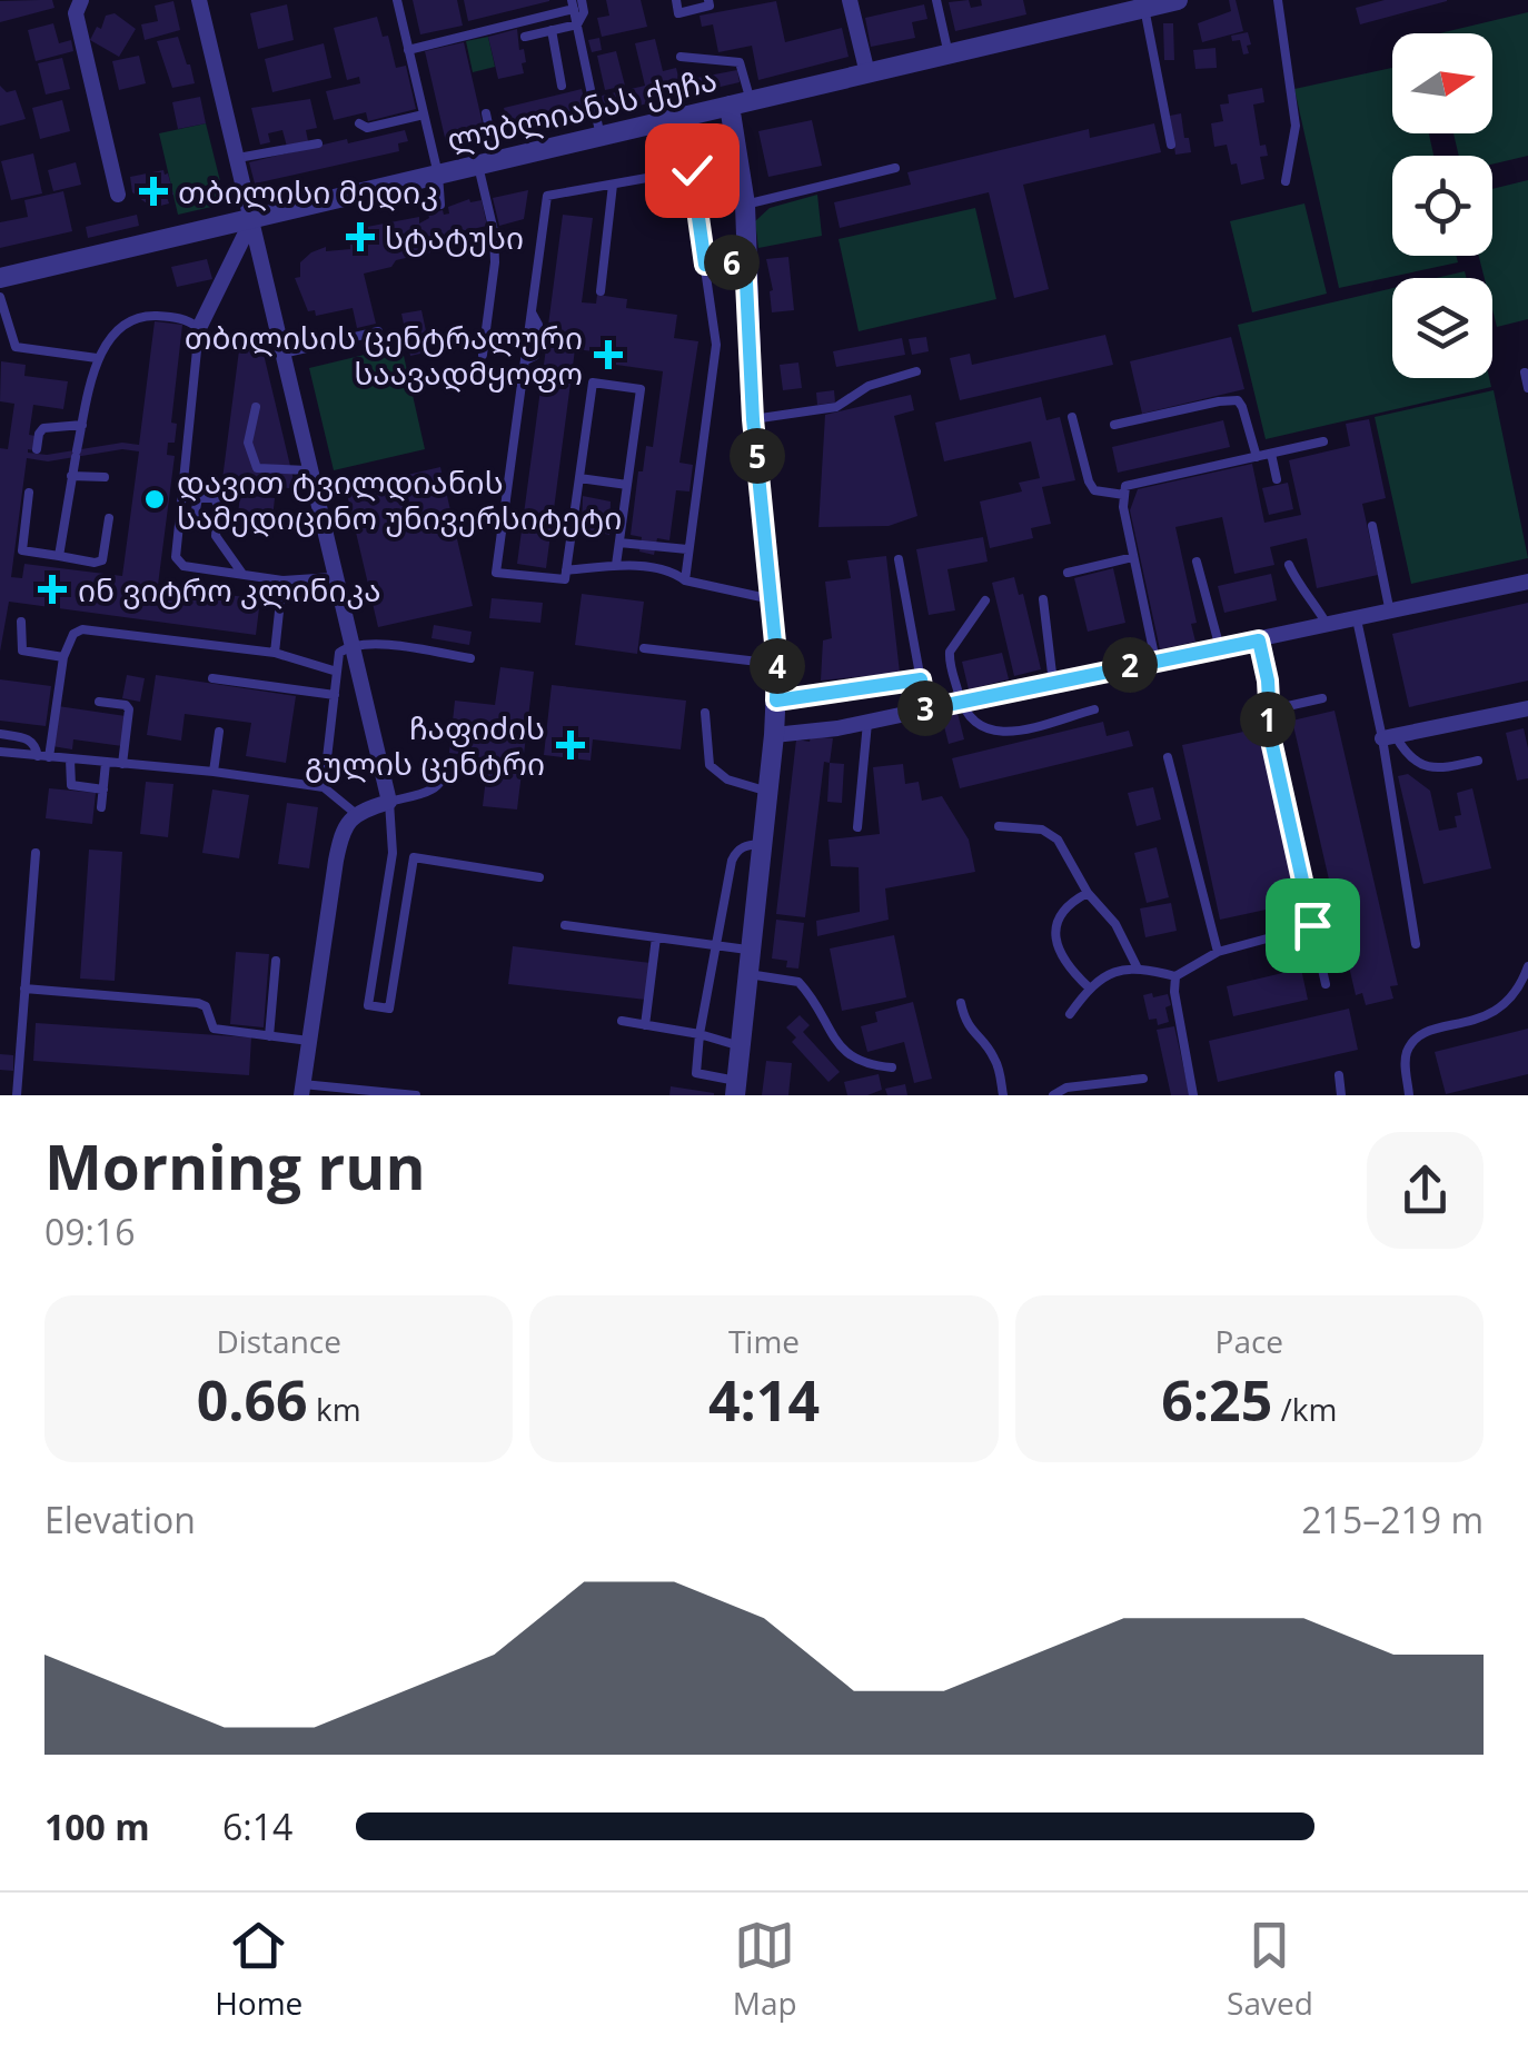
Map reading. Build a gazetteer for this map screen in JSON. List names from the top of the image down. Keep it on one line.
{"streets":{"street":["ლუბლიანას ქუჩა"]},"places":{"health":["თბილისი მედიკ","სტატუსი","თბილისის ცენტრალური საავადმყოფო","ინ ვიტრო კლინიკა","ჩაფიძის გულის ცენტრი"],"other":["დავით ტვილდიანის სამედიცინო უნივერსიტეტი"]},"north":"right","page":{"pins":["6","5","2","4","3","1"],"heading":["Morning run","09:16"],"stats":[["Distance","0.66 km"],["Time","4:14"],["Pace","6:25 /km"]],"chart":["Elevation","215–219 m"],"list":[{"name":"100 m","note":"6:14"}],"tabs":["Home","Map","Saved"]}}
